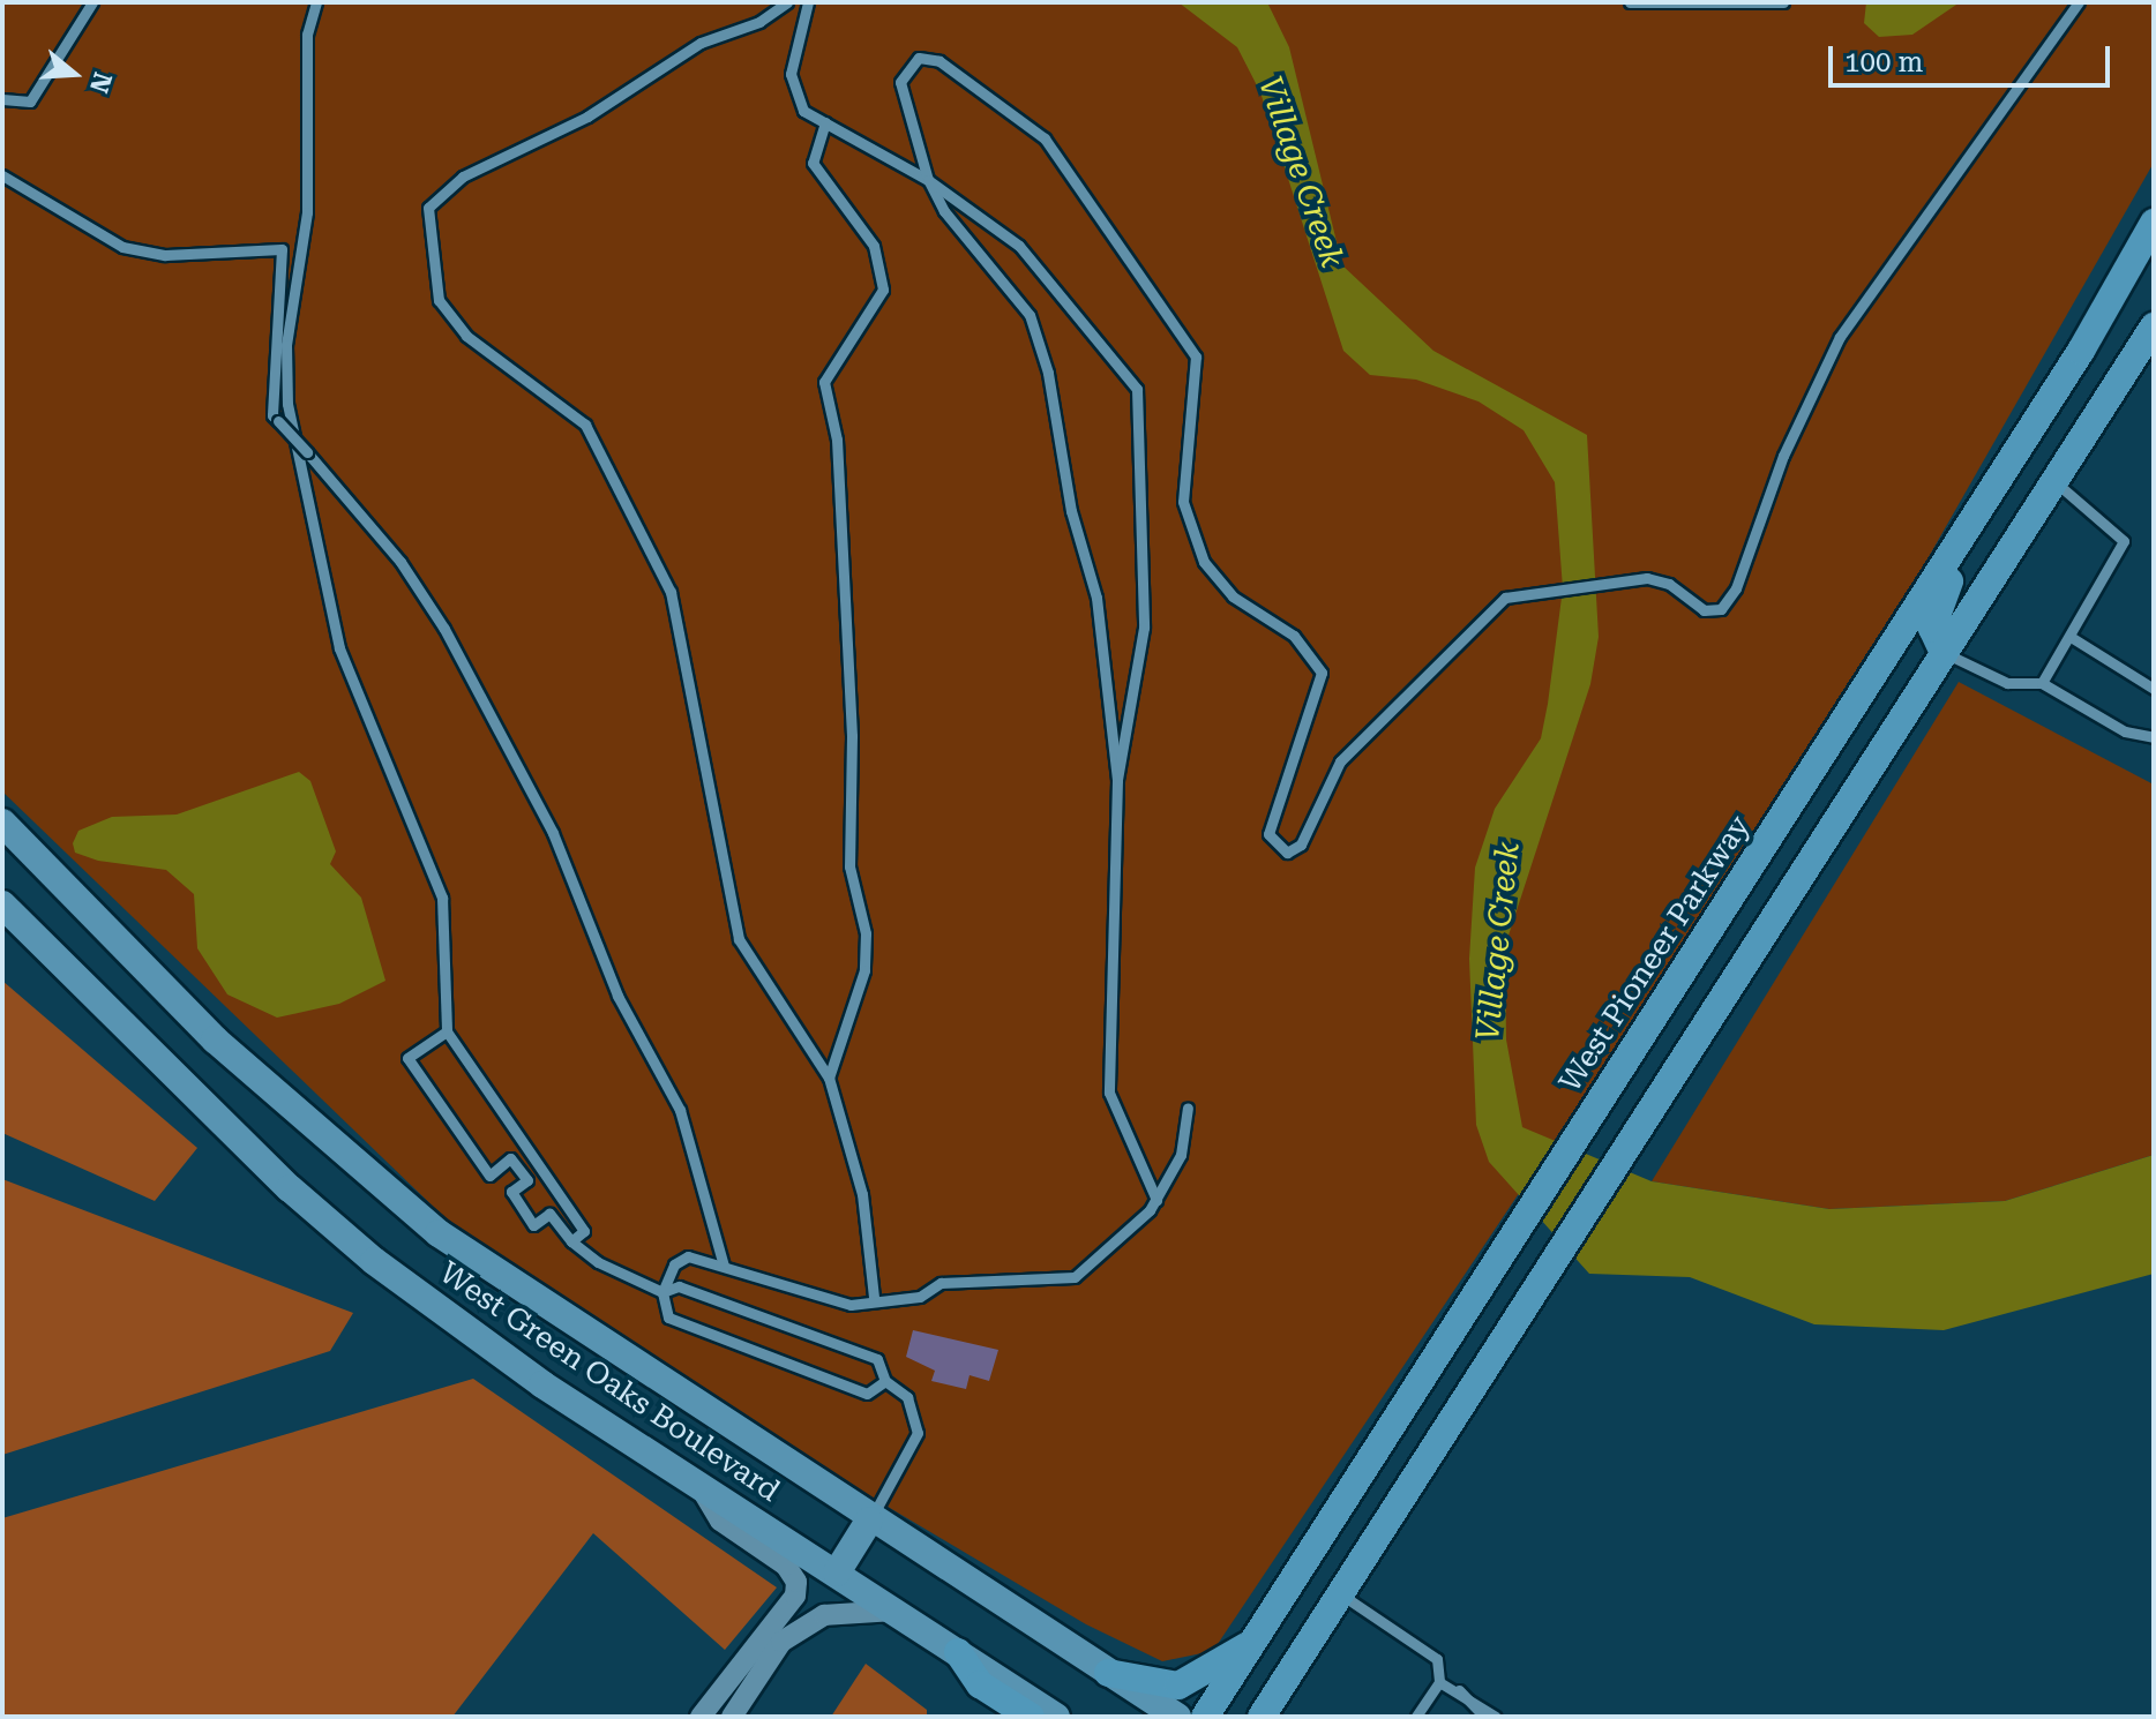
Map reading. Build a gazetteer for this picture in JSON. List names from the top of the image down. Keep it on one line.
{"streets":{"main road":["West Pioneer Parkway","West Green Oaks Boulevard"]},"water":["Village Creek"],"scale_bar":"100 m","north":"right"}
